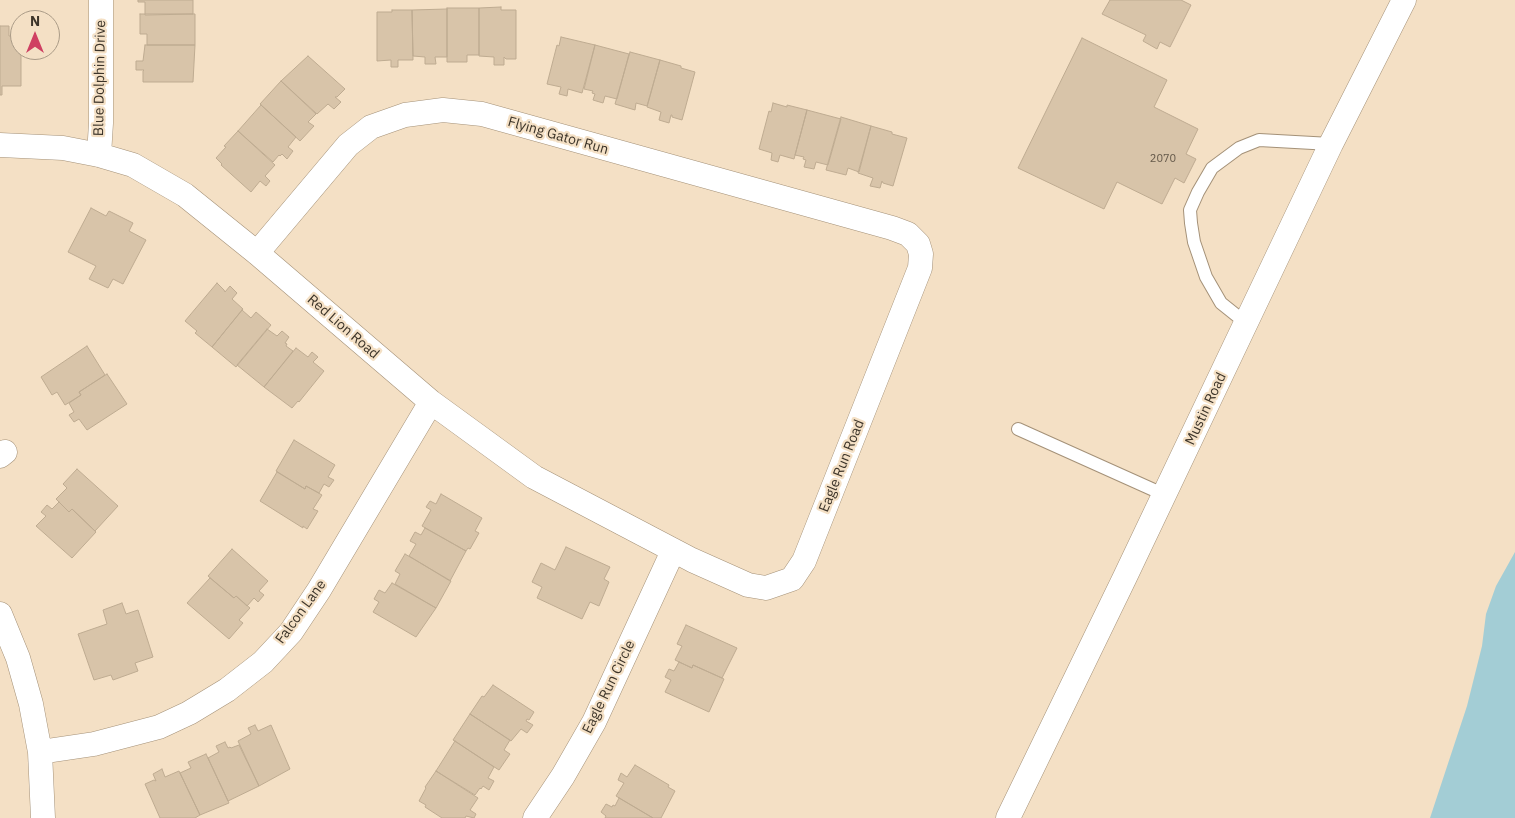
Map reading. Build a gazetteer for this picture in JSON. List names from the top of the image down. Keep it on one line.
{"streets":{"street":["Blue Dolphin Drive","Flying Gator Run","Red Lion Road","Mustin Road","Eagle Run Road","Falcon Lane","Eagle Run Circle"]},"crossings":[["Blue Dolphin Drive","Red Lion Road"],["Flying Gator Run","Red Lion Road"],["Flying Gator Run","Eagle Run Road"],["Red Lion Road","Eagle Run Road"],["Red Lion Road","Falcon Lane"],["Red Lion Road","Eagle Run Circle"],["Eagle Run Road","Eagle Run Circle"]],"house_numbers":["2070"],"north":"top"}
